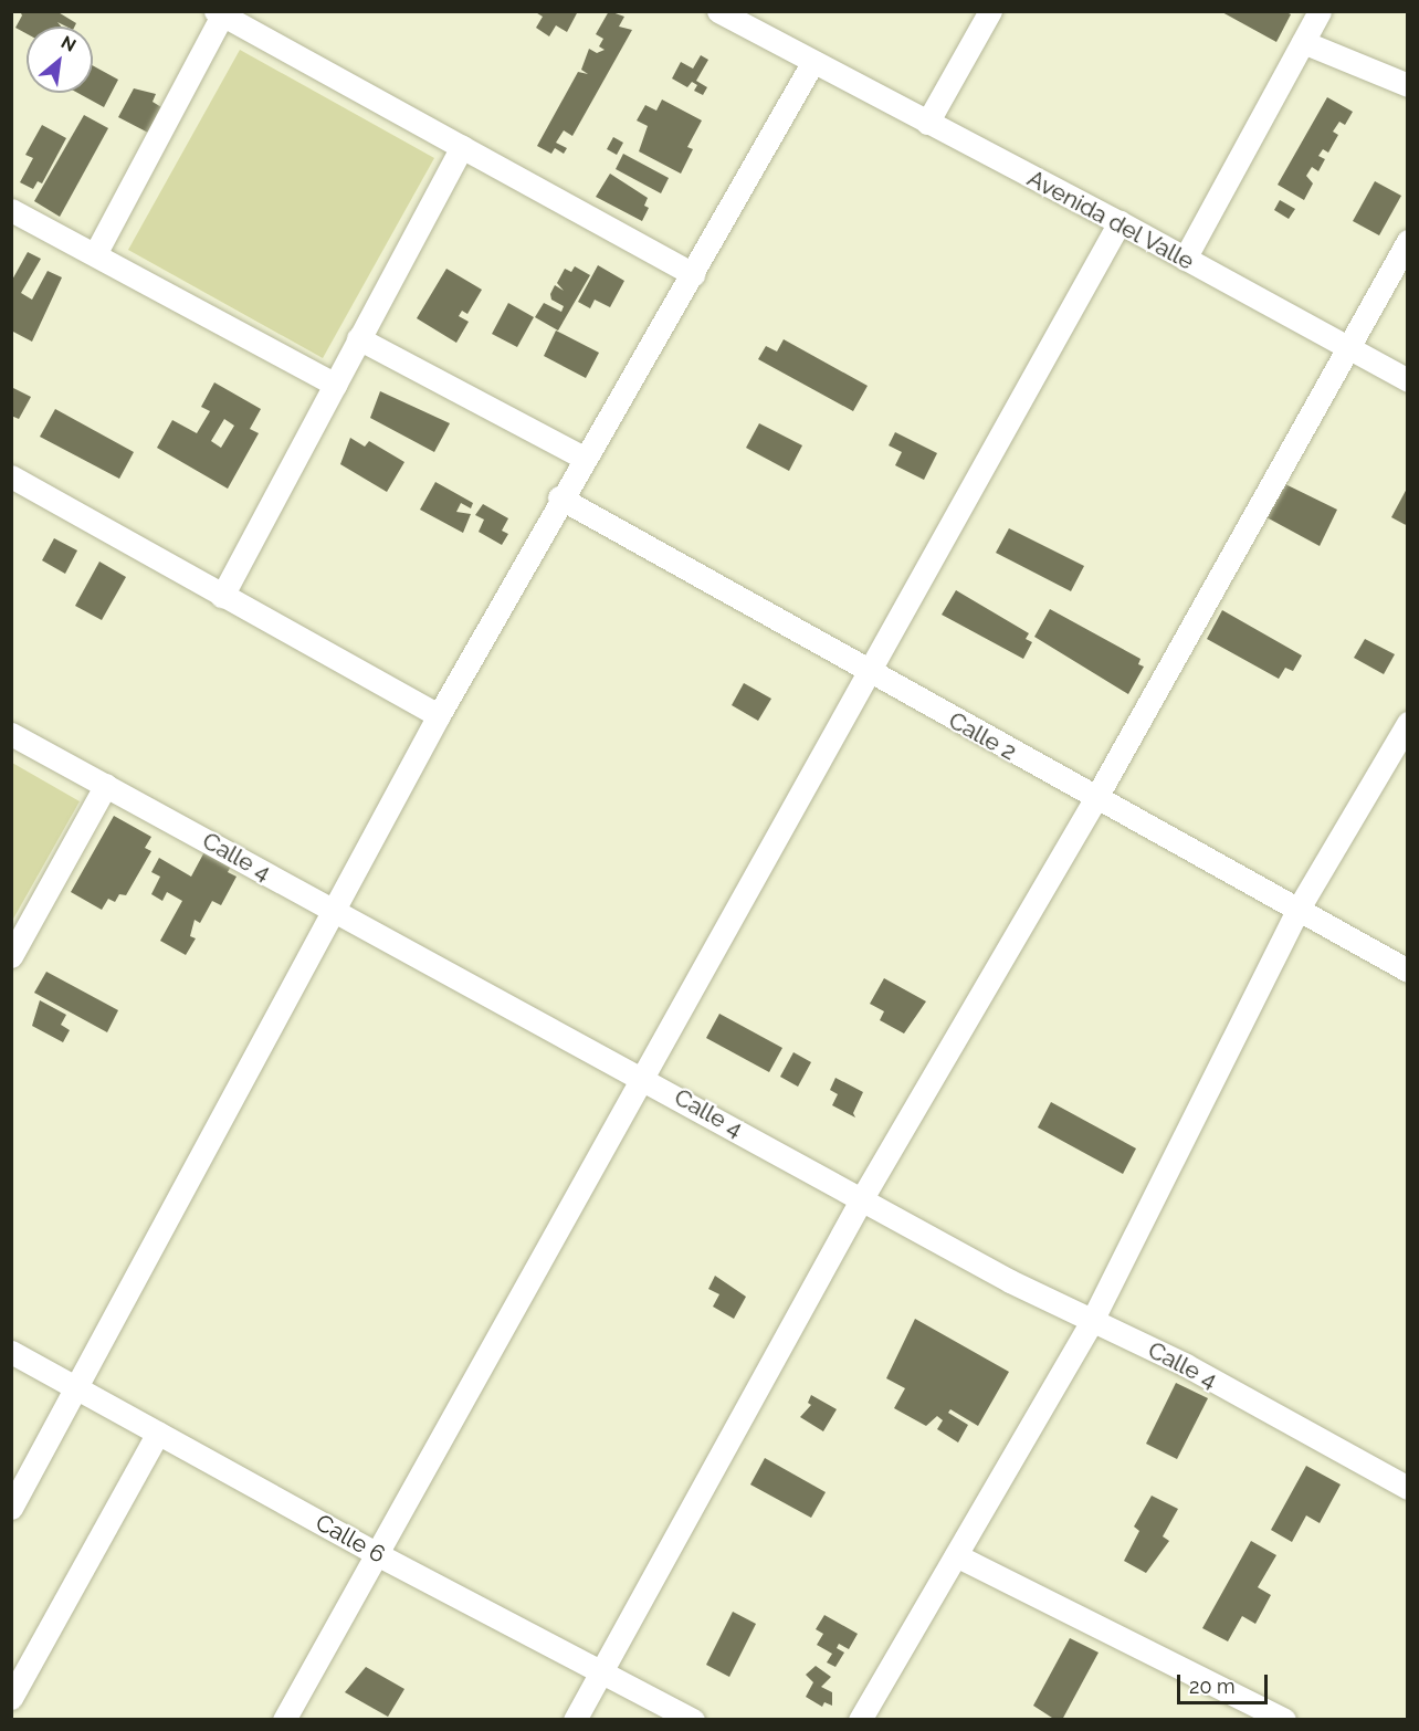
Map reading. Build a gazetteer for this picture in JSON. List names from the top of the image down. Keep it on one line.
{"streets":{"street":["Avenida del Valle","Calle 2","Calle 4","Calle 6"]},"scale_bar":"20 m","north":"top right"}
